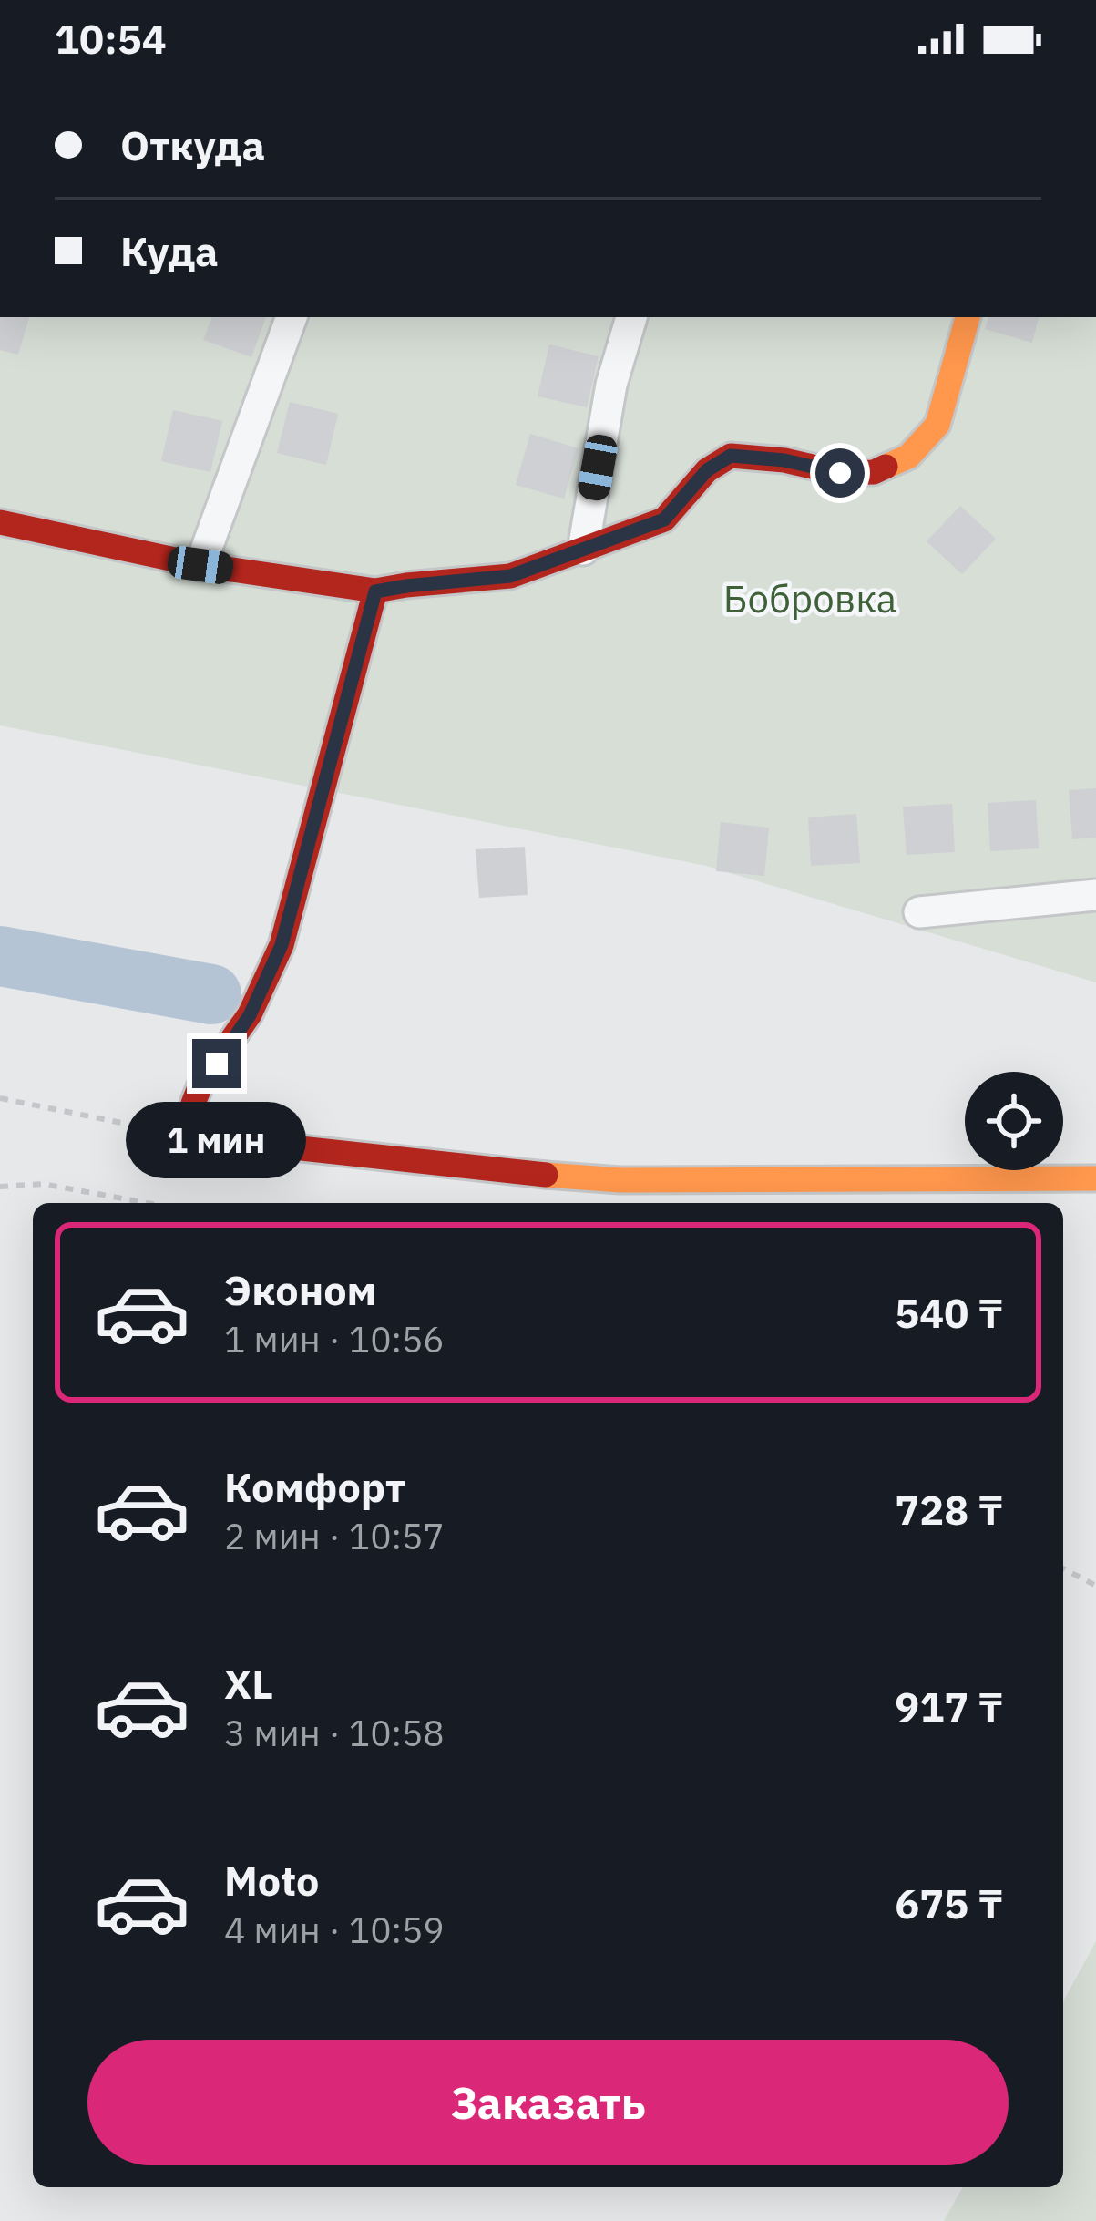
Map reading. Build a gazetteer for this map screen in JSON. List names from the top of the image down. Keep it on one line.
{"parks":["Бобровка"],"page":{"status":"10:54","banner":["Откуда","Куда"],"bubble":"1 мин","list":[{"name":"Эконом","note":"1 мин · 10:56","value":"540 ₸"},{"name":"Комфорт","note":"2 мин · 10:57","value":"728 ₸"},{"name":"XL","note":"3 мин · 10:58","value":"917 ₸"},{"name":"Moto","note":"4 мин · 10:59","value":"675 ₸"}],"buttons":"Заказать"}}
